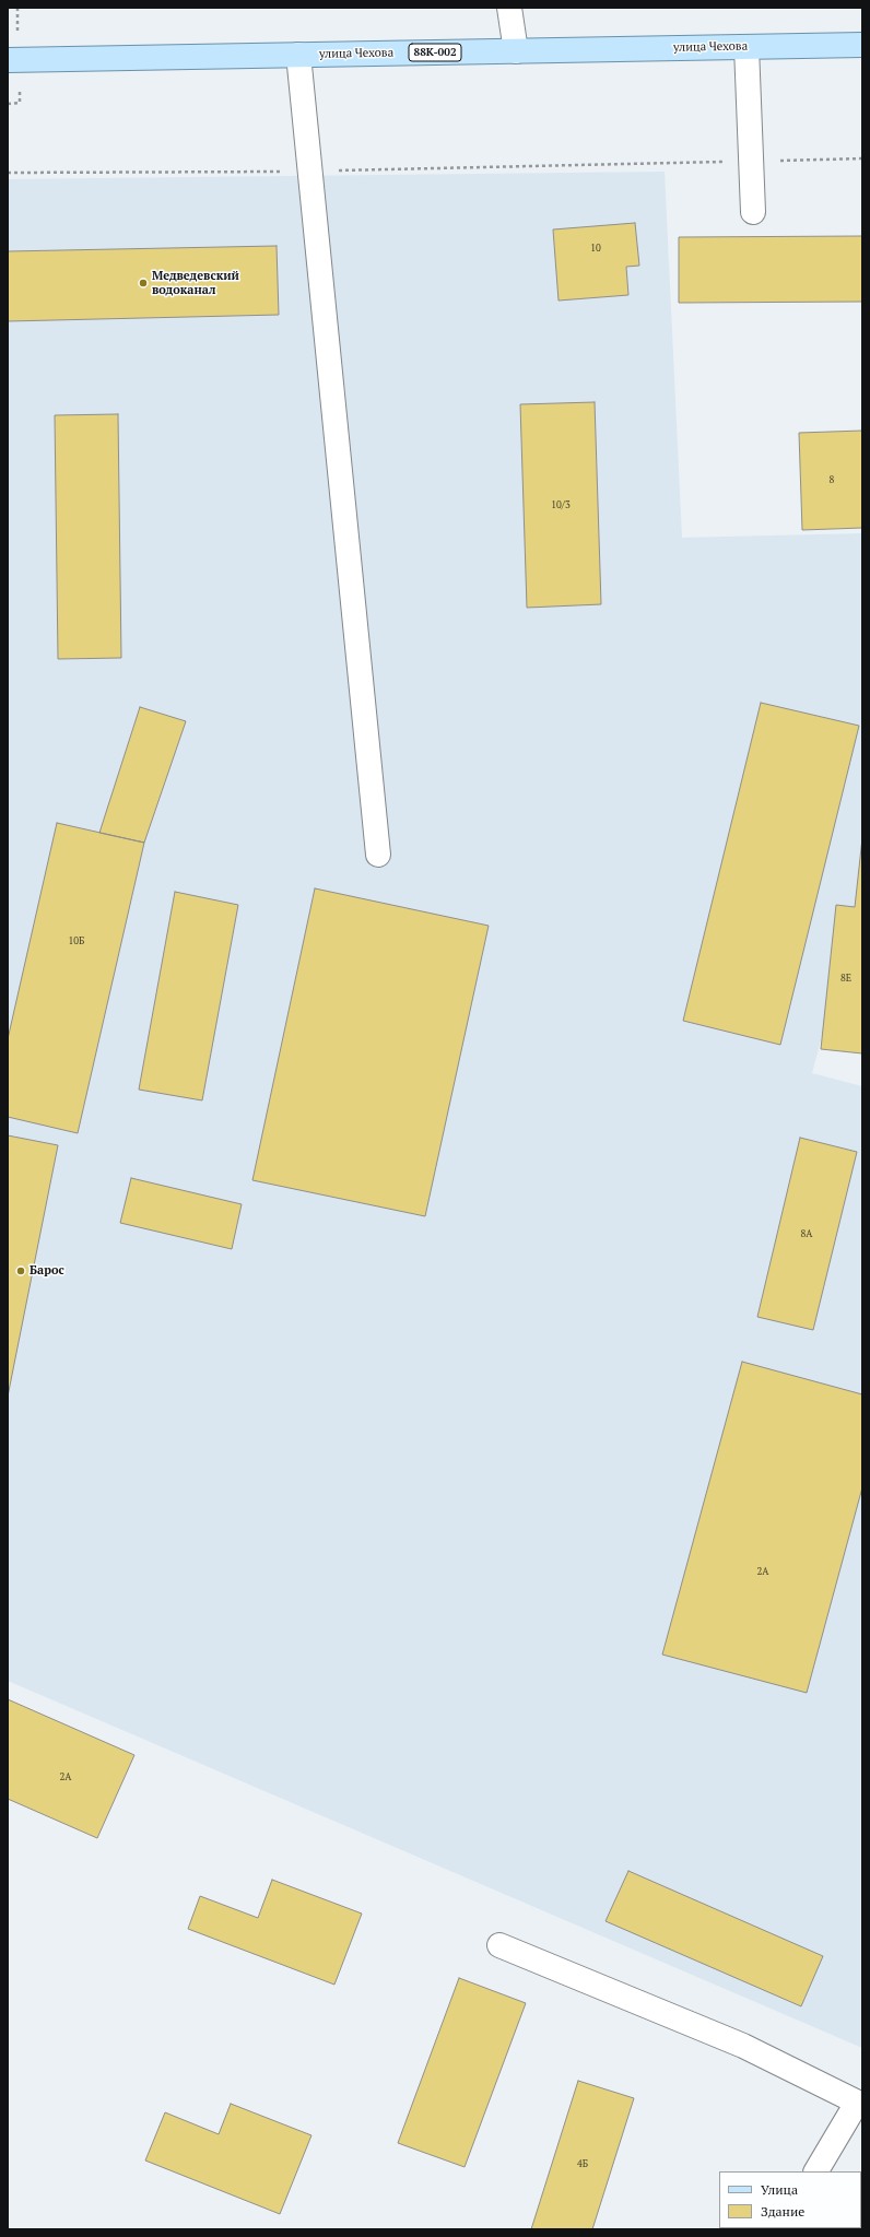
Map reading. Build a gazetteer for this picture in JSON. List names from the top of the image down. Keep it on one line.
{"streets":{"main road":["улица Чехова","88К-002"]},"places":["Медведевский водоканал","Барос"],"house_numbers":["10","8","10/3","10Б","8Е","8А","2А","2А","4Б"],"legend":["Улица","Здание"]}
